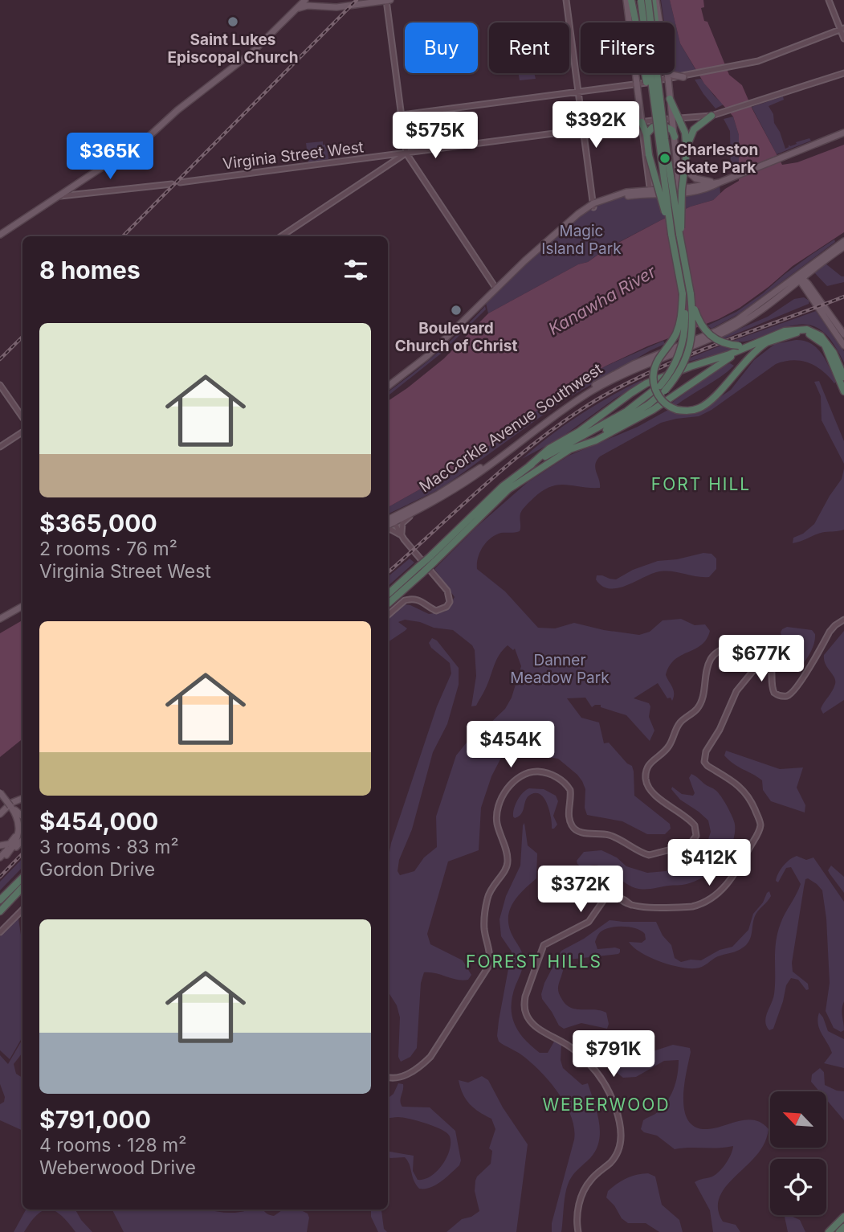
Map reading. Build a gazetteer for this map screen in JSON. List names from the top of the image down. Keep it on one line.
{"streets":{"main road":["MacCorkle Avenue Southwest"],"street":["Virginia Street West"]},"districts":["FORT HILL","FOREST HILLS","WEBERWOOD"],"water":["Kanawha River"],"parks":["Magic Island Park","Danner Meadow Park"],"places":["Saint Lukes Episcopal Church","Charleston Skate Park","Boulevard Church of Christ"],"north":"top left","page":{"chip":["Buy","Rent","Filters"],"price":["$392K","$575K","$365K","$677K","$454K","$412K","$372K","$791K"],"heading":"8 homes","list":[{"name":"$365,000","note":"2 rooms · 76 m² · Virginia Street West"},{"name":"$454,000","note":"3 rooms · 83 m² · Gordon Drive"},{"name":"$791,000","note":"4 rooms · 128 m² · Weberwood Drive"}]}}
